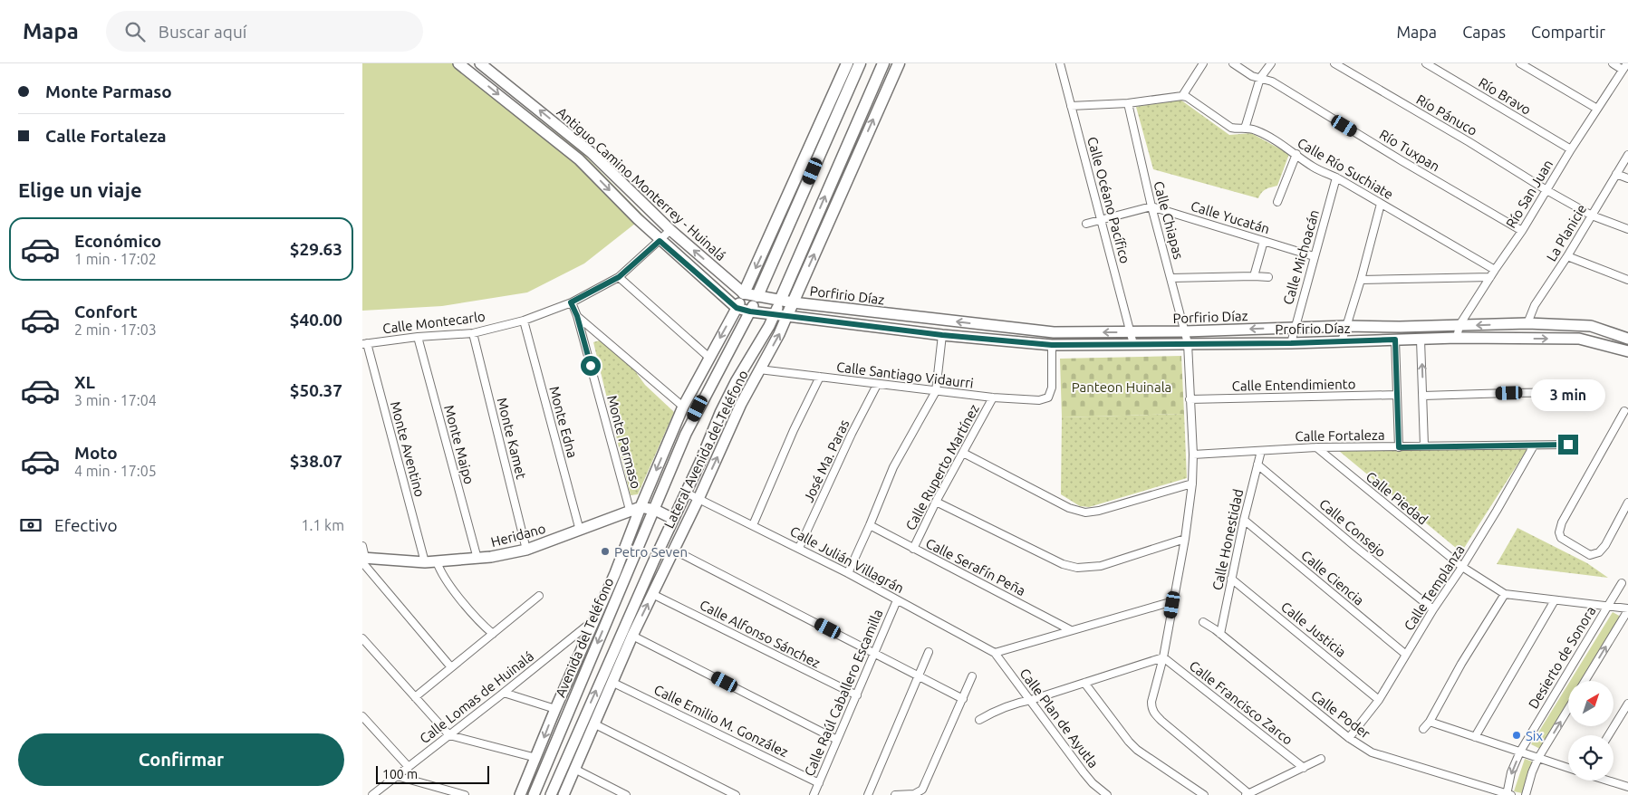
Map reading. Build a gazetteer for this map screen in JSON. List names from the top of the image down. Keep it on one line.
{"streets":{"street":["Río Bravo","Río Pánuco","Río Tuxpan","Calle Río Suchiate","Antiguo Camino Monterrey - Huinalá","Río San Juan","Calle Océano Pacífico","Calle Yucatán","Calle Chiapas","La Planicie","Calle Michoacán","Porfirio Díaz","Calle Montecarlo","Profirio Díaz","Calle Santiago Vidaurri","Calle Entendimiento","Monte Edna","Calle Fortaleza","Monte Kamet","Monte Parmaso","Monte Maipo","Monte Aventino","Lateral Avenida del Teléfono","José Ma. Paras","Calle Ruperto Martínez","Calle Piedad","Calle Consejo","Heridano","Calle Honestidad","Calle Julián Villagrán","Calle Serafín Peña","Calle Ciencia","Calle Templanza","Calle Justicia","Calle Alfonso Sánchez","Avenida del Teléfono","Desierto de Sonora","Calle Raúl Caballero Escamilla","Calle Lomas de Huinalá","Calle Francisco Zarco","Calle Poder","Calle Plan de Ayutla","Calle Emilio M. González"]},"crossings":[["Río Bravo","Río San Juan"],["Río Pánuco","Río San Juan"],["Río Pánuco","La Planicie"],["Río Tuxpan","Río San Juan"],["Calle Río Suchiate","Río San Juan"],["Calle Río Suchiate","Calle Michoacán"],["Antiguo Camino Monterrey - Huinalá","Porfirio Díaz"],["Antiguo Camino Monterrey - Huinalá","Calle Montecarlo"],["Antiguo Camino Monterrey - Huinalá","Profirio Díaz"],["Antiguo Camino Monterrey - Huinalá","Avenida del Teléfono"],["Río San Juan","Porfirio Díaz"],["Río San Juan","Profirio Díaz"],["Calle Océano Pacífico","Porfirio Díaz"],["Calle Océano Pacífico","Profirio Díaz"],["Calle Yucatán","Calle Chiapas"],["Calle Yucatán","Calle Michoacán"],["Calle Chiapas","Porfirio Díaz"],["Calle Chiapas","Profirio Díaz"],["Calle Chiapas","Calle Entendimiento"],["Calle Chiapas","Calle Fortaleza"],["Calle Chiapas","Calle Francisco Zarco"],["La Planicie","Porfirio Díaz"],["Calle Michoacán","Porfirio Díaz"],["Calle Michoacán","Profirio Díaz"],["Calle Montecarlo","Monte Edna"],["Calle Montecarlo","Monte Kamet"],["Calle Montecarlo","Monte Parmaso"],["Calle Montecarlo","Monte Maipo"],["Calle Montecarlo","Monte Aventino"],["Profirio Díaz","Calle Santiago Vidaurri"],["Profirio Díaz","Lateral Avenida del Teléfono"],["Profirio Díaz","Avenida del Teléfono"],["Calle Santiago Vidaurri","Lateral Avenida del Teléfono"],["Calle Santiago Vidaurri","José Ma. Paras"],["Calle Santiago Vidaurri","Calle Ruperto Martínez"],["Monte Edna","Heridano"],["Calle Fortaleza","Calle Piedad"],["Calle Fortaleza","Calle Honestidad"],["Calle Fortaleza","Calle Templanza"],["Monte Kamet","Heridano"],["Monte Parmaso","Heridano"],["Monte Maipo","Heridano"],["Monte Aventino","Heridano"],["Lateral Avenida del Teléfono","Calle Julián Villagrán"],["Lateral Avenida del Teléfono","Calle Alfonso Sánchez"],["Lateral Avenida del Teléfono","Calle Emilio M. González"],["José Ma. Paras","Calle Julián Villagrán"],["Calle Ruperto Martínez","Calle Serafín Peña"],["Calle Piedad","Calle Templanza"],["Calle Consejo","Calle Honestidad"],["Calle Consejo","Calle Templanza"],["Heridano","Avenida del Teléfono"],["Calle Honestidad","Calle Ciencia"],["Calle Honestidad","Calle Justicia"],["Calle Honestidad","Calle Poder"],["Calle Julián Villagrán","Calle Raúl Caballero Escamilla"],["Calle Julián Villagrán","Calle Plan de Ayutla"],["Calle Ciencia","Calle Templanza"],["Calle Templanza","Calle Justicia"],["Calle Templanza","Calle Poder"],["Calle Alfonso Sánchez","Calle Raúl Caballero Escamilla"],["Desierto de Sonora","Calle Poder"],["Calle Raúl Caballero Escamilla","Calle Emilio M. González"]],"parks":["Panteon Huinala"],"places":["Petro Seven","Six"],"scale_bar":"100 m","north":"top right","page":{"header":"Mapa","search":"Buscar aquí","nav":["Mapa","Capas","Compartir"],"banner":["Monte Parmaso","Calle Fortaleza"],"heading":"Elige un viaje","list":[{"name":"Económico","note":"1 min · 17:02","value":"$29.63"},{"name":"Confort","note":"2 min · 17:03","value":"$40.00"},{"name":"XL","note":"3 min · 17:04","value":"$50.37"},{"name":"Moto","note":"4 min · 17:05","value":"$38.07"}],"bubble":"3 min","pay":["Efectivo","1.1 km"],"buttons":"Confirmar","scale":"100 m"}}
